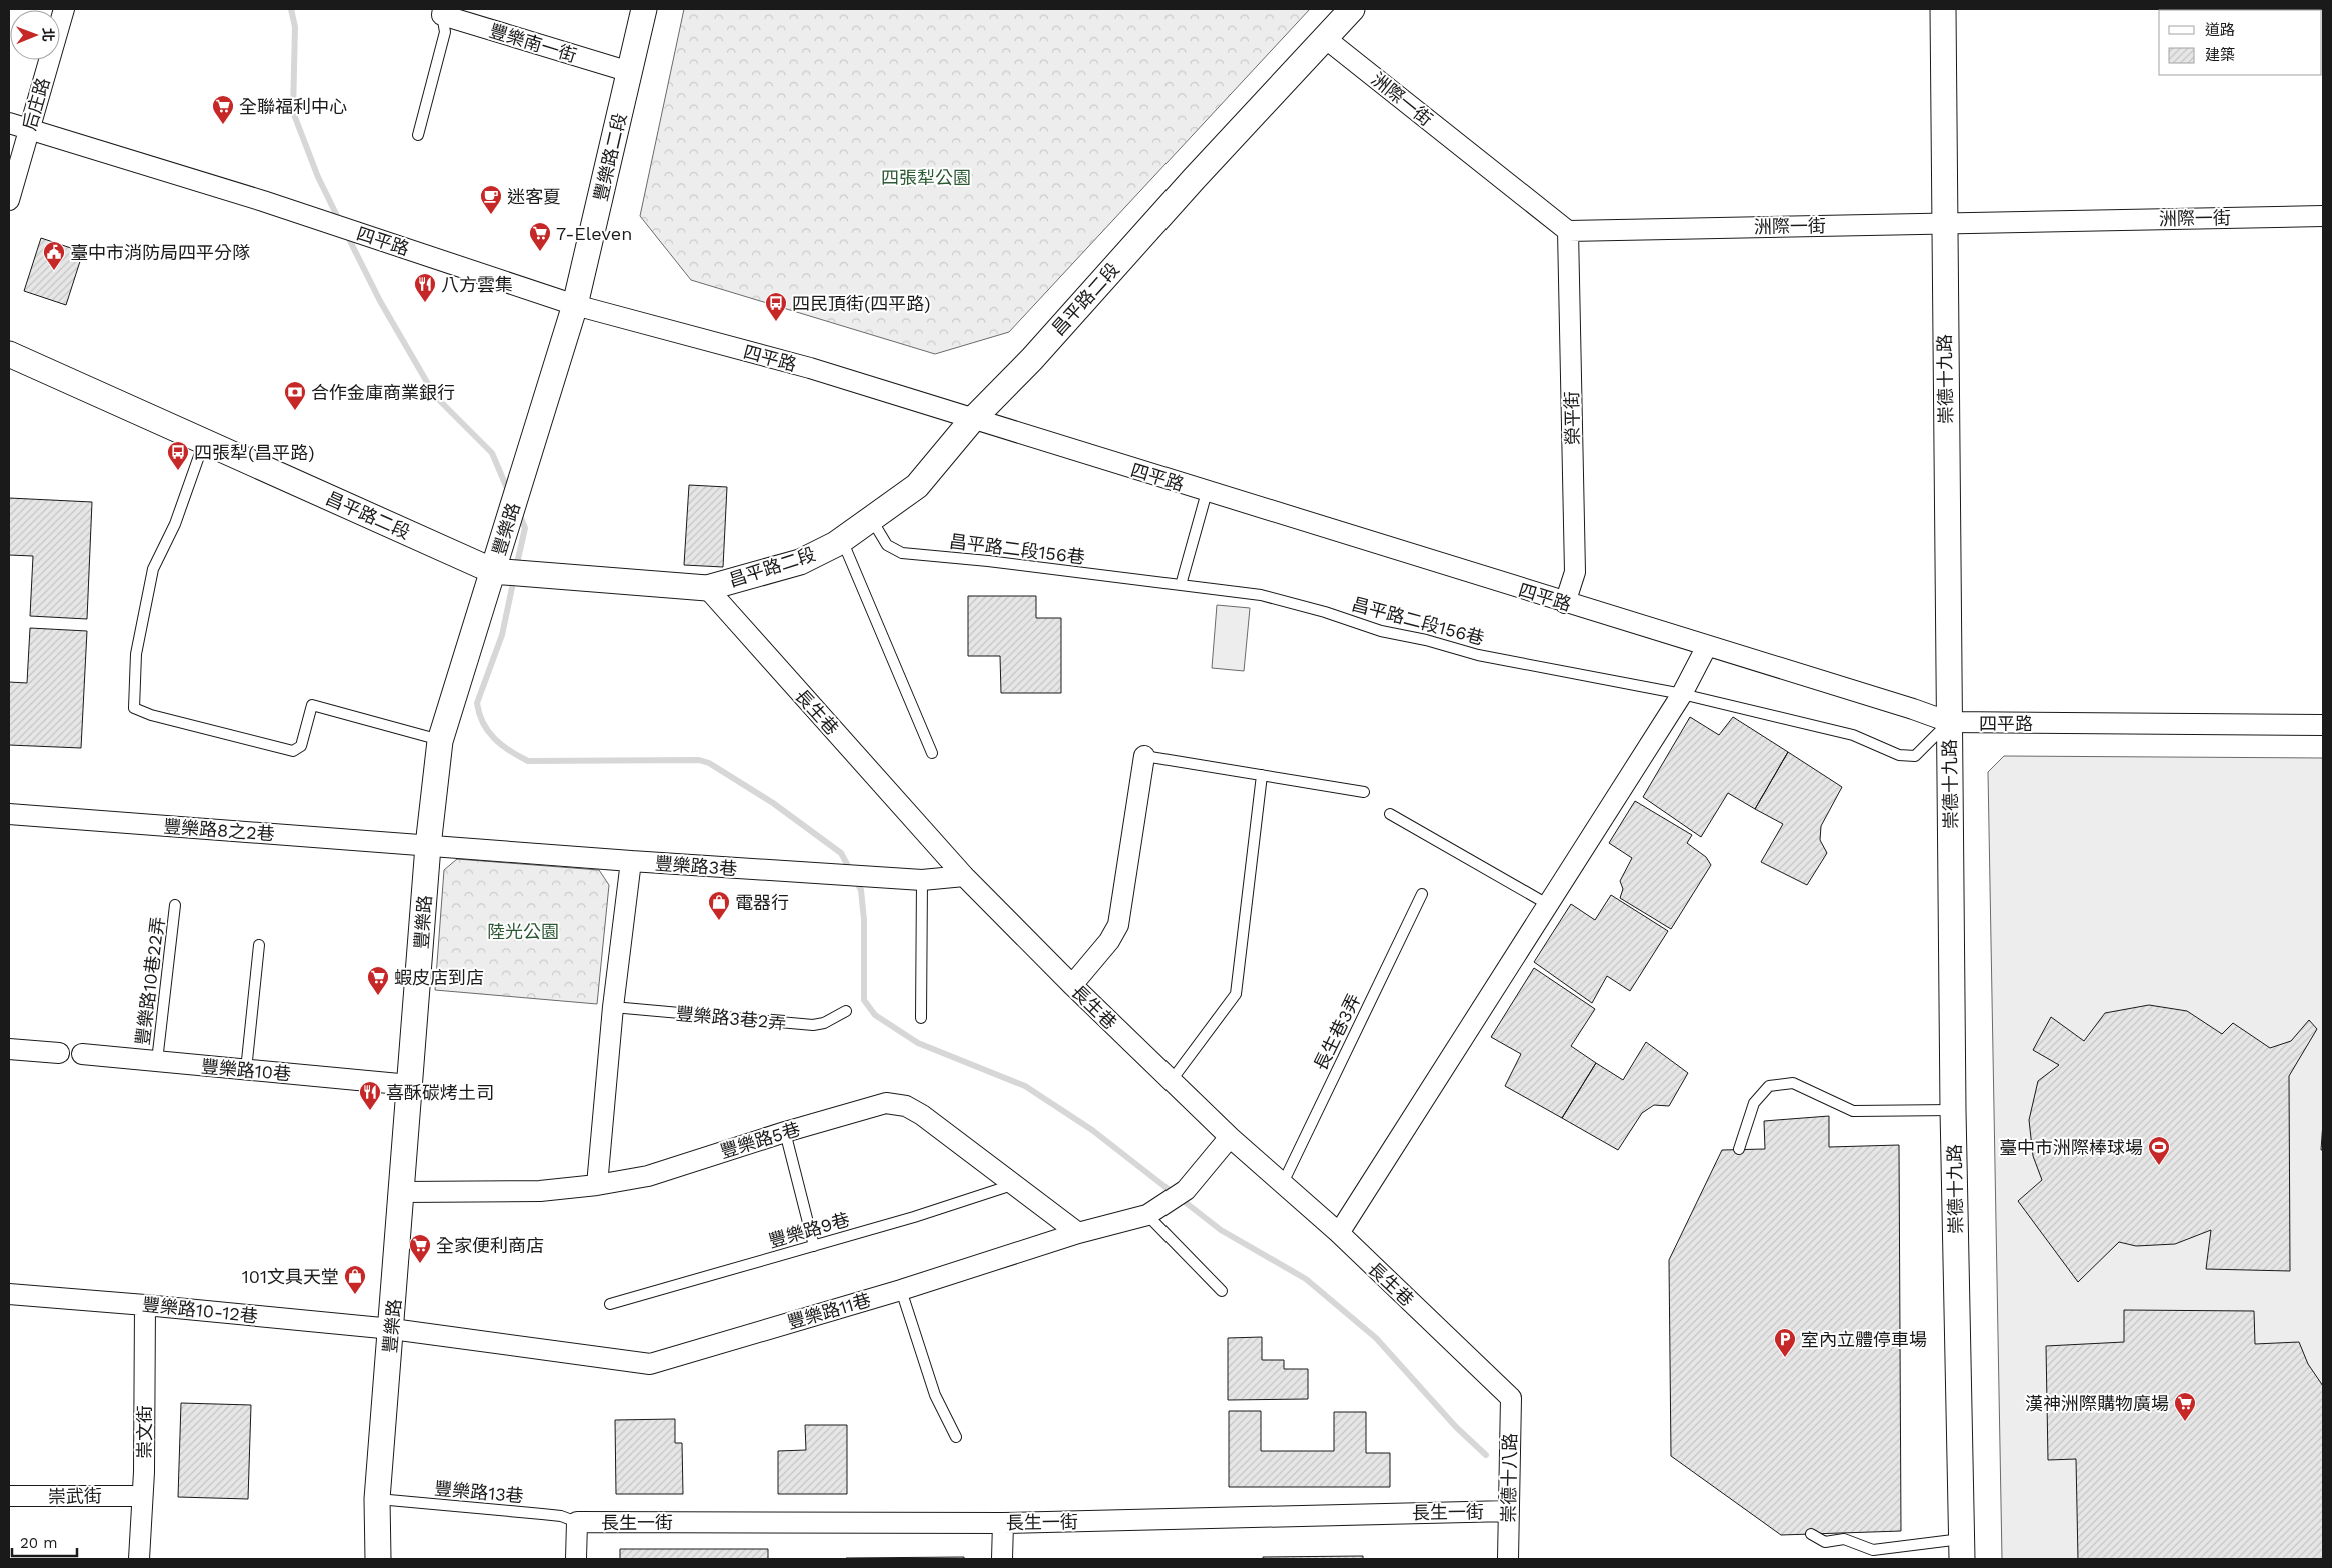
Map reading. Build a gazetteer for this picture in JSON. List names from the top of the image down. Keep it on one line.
{"streets":{"street":["豐樂南一街","洲際一街","后庄路","豐樂路二段","四平路","昌平路二段","崇德十九路","榮平街","豐樂路","長生巷","豐樂路8之2巷","豐樂路3巷","豐樂路10巷","豐樂路5巷","豐樂路10-12巷","豐樂路11巷","崇文街","崇德十八路","崇武街","長生一街"],"lane":["昌平路二段156巷","豐樂路10巷22弄","豐樂路3巷2弄","長生巷3弄","豐樂路9巷","豐樂路13巷"]},"crossings":[["豐樂南一街","豐樂路二段"],["洲際一街","昌平路二段"],["洲際一街","崇德十九路"],["洲際一街","榮平街"],["后庄路","四平路"],["豐樂路二段","四平路"],["豐樂路二段","豐樂路"],["四平路","昌平路二段"],["四平路","崇德十九路"],["四平路","榮平街"],["四平路","豐樂路"],["四平路","昌平路二段156巷"],["昌平路二段","豐樂路"],["昌平路二段","昌平路二段156巷"],["昌平路二段","長生巷"],["崇德十九路","昌平路二段156巷"],["豐樂路","豐樂路8之2巷"],["豐樂路","豐樂路3巷"],["豐樂路","豐樂路10巷"],["豐樂路","豐樂路5巷"],["豐樂路","豐樂路10-12巷"],["豐樂路","豐樂路11巷"],["豐樂路","豐樂路13巷"],["長生巷","豐樂路3巷"],["長生巷","長生巷3弄"],["長生巷","豐樂路11巷"],["長生巷","崇德十八路"],["豐樂路8之2巷","豐樂路3巷"],["豐樂路10巷22弄","豐樂路10巷"],["豐樂路5巷","豐樂路9巷"],["豐樂路5巷","豐樂路11巷"],["豐樂路10-12巷","豐樂路11巷"],["豐樂路10-12巷","崇文街"],["崇文街","崇武街"],["崇德十八路","長生一街"],["豐樂路13巷","長生一街"]],"parks":["四張犁公園","陸光公園"],"places":{"supermarket":["全聯福利中心","7-Eleven","蝦皮店到店","全家便利商店","漢神洲際購物廣場"],"cafe":["迷客夏"],"public building":["臺中市消防局四平分隊"],"restaurant":["八方雲集","喜酥碳烤土司"],"bus stop":["四民頂街(四平路)","四張犁(昌平路)"],"bank":["合作金庫商業銀行"],"shop":["電器行","101文具天堂"],"sports":["臺中市洲際棒球場"],"parking":["室內立體停車場"]},"legend":["道路","建築"],"scale_bar":"20 m","north":"right"}
